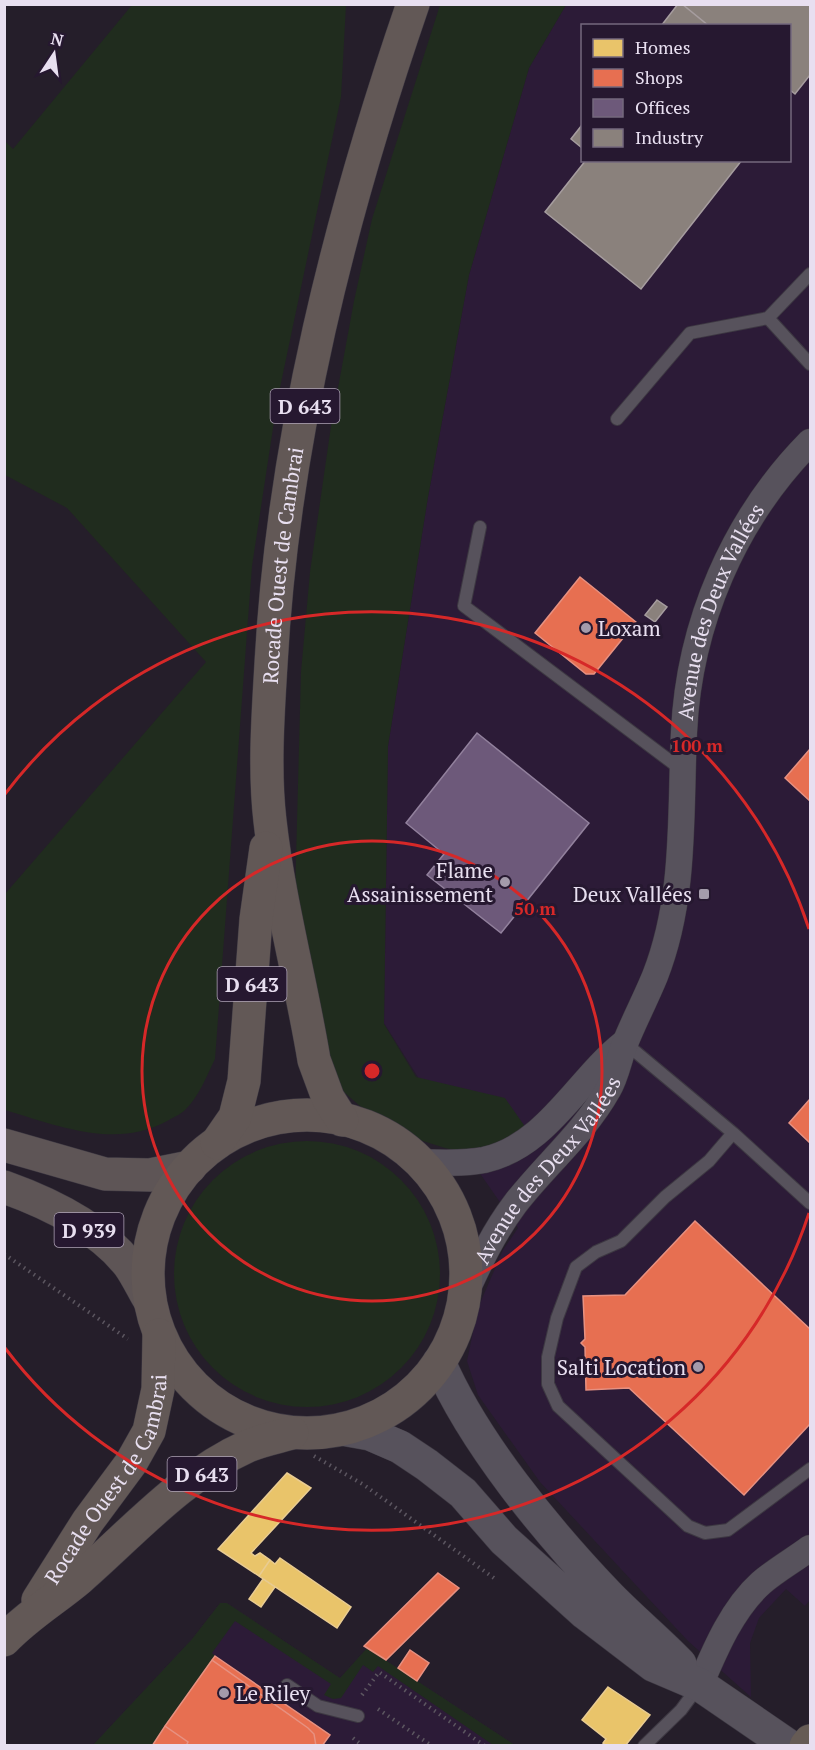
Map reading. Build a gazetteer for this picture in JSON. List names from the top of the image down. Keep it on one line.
{"streets":{"highway":["D 643","Rocade Ouest de Cambrai"],"main road":["D 939"],"street":["Avenue des Deux Vallées"]},"crossings":[["Rocade Ouest de Cambrai","D 939"]],"places":{"other":["Loxam","Flame Assainissement","Salti Location","Le Riley"],"transit":["Deux Vallées"]},"legend":["Homes","Shops","Offices","Industry"],"north":"top","rings":["100 m","50 m"]}
